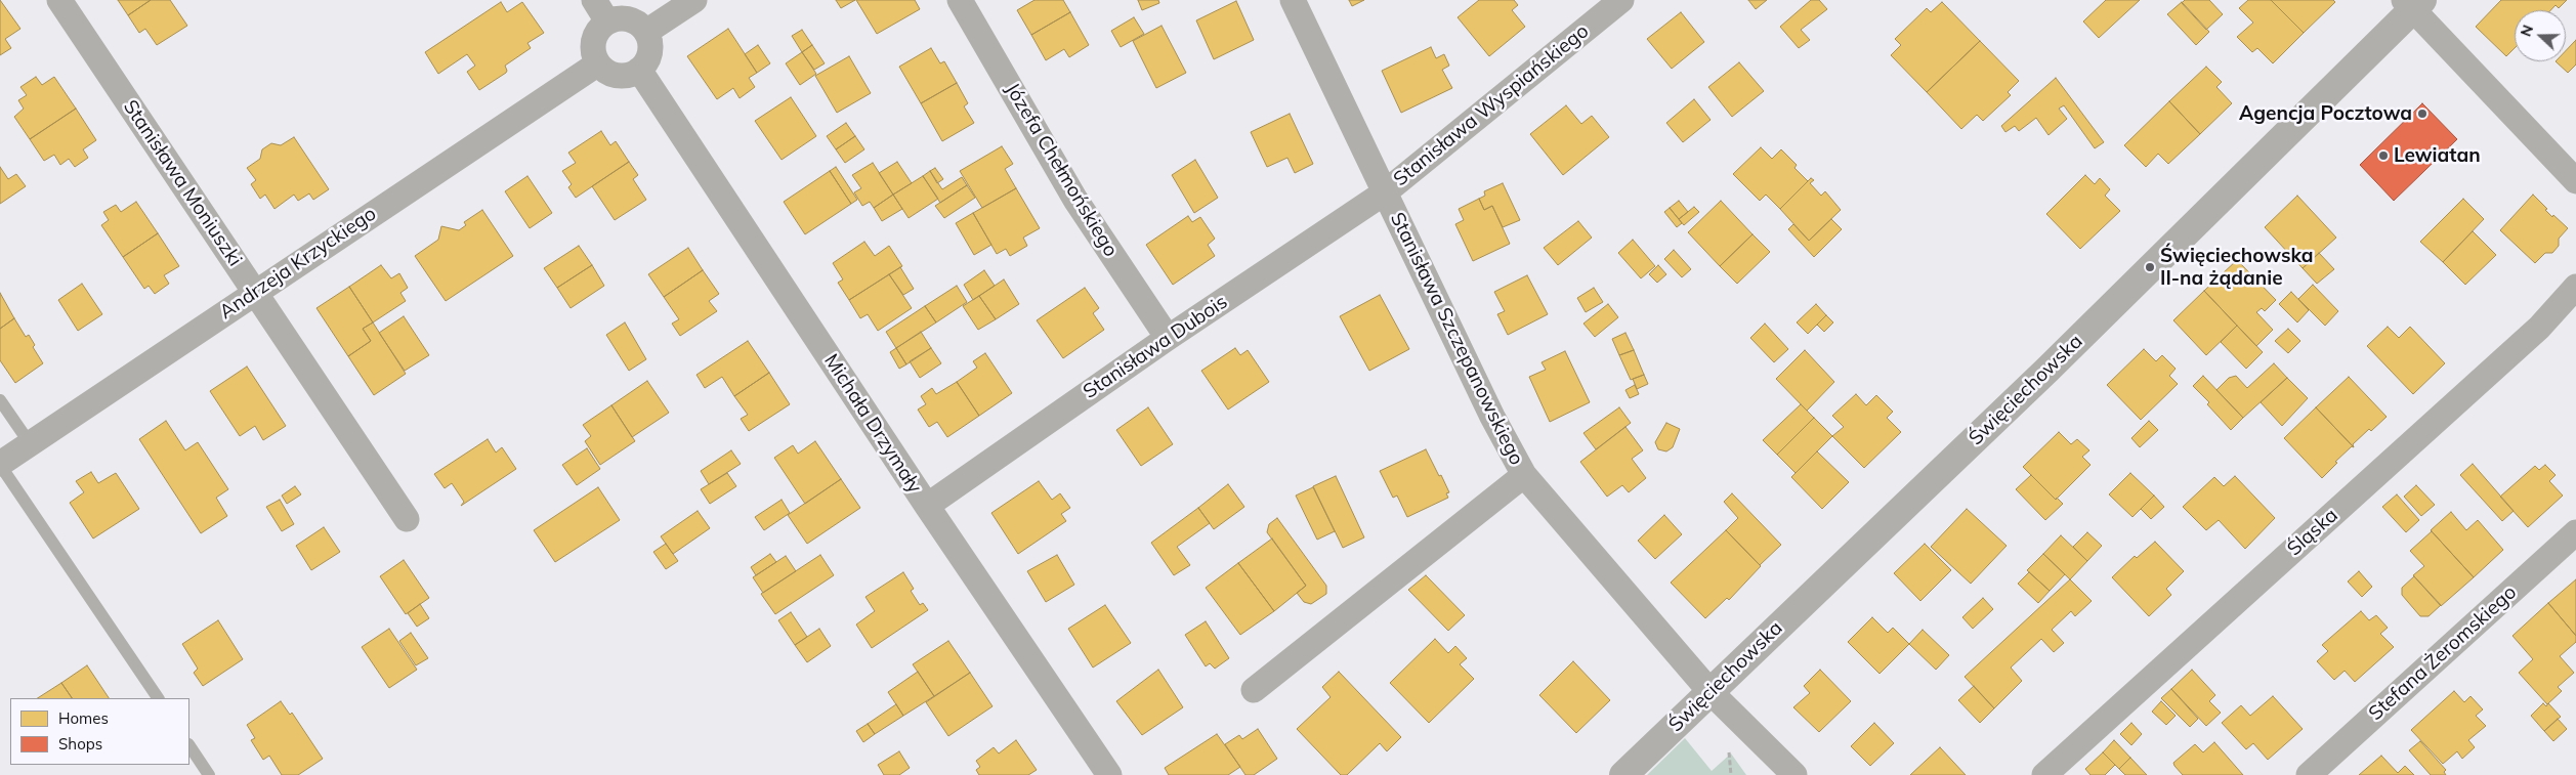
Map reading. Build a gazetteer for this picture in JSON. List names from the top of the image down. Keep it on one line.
{"streets":{"street":["Stanisława Wyspiańskiego","Józefa Chełmońskiego","Stanisława Moniuszki","Andrzeja Krzyckiego","Stanisława Szczepanowskiego","Stanisława Dubois","Święciechowska","Michała Drzymały","Śląska","Stefana Żeromskiego"]},"crossings":[["Stanisława Wyspiańskiego","Stanisława Szczepanowskiego"],["Stanisława Wyspiańskiego","Stanisława Dubois"],["Józefa Chełmońskiego","Stanisława Dubois"],["Stanisława Moniuszki","Andrzeja Krzyckiego"],["Andrzeja Krzyckiego","Michała Drzymały"],["Stanisława Szczepanowskiego","Stanisława Dubois"],["Stanisława Szczepanowskiego","Święciechowska"],["Stanisława Dubois","Michała Drzymały"]],"places":["Agencja Pocztowa","Lewiatan","Święciechowska II-na żądanie"],"legend":["Homes","Shops"],"north":"left"}
